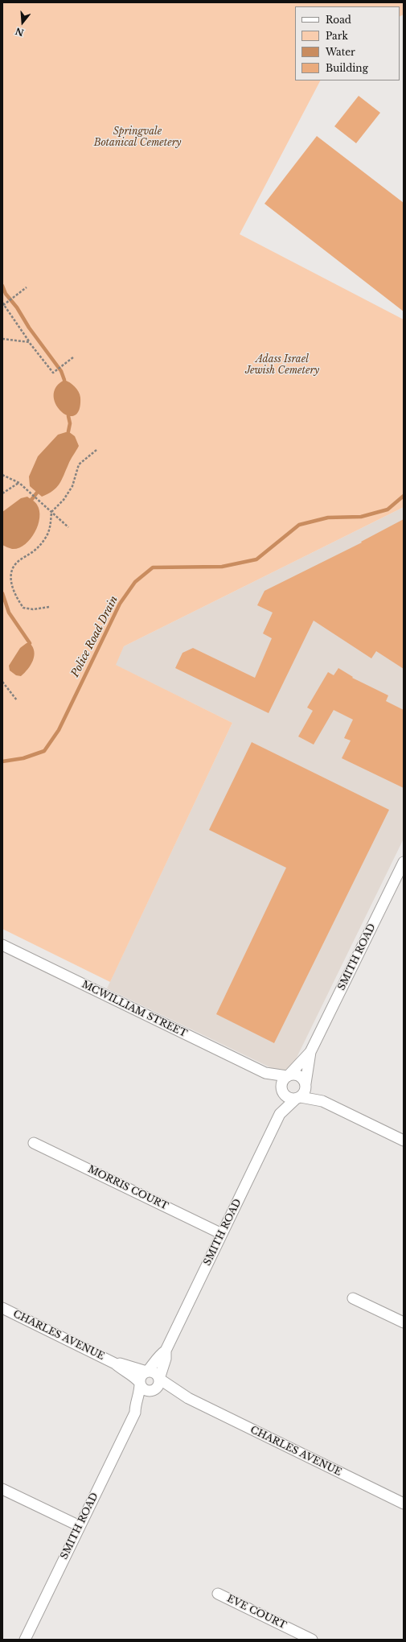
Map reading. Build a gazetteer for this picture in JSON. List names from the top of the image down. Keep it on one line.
{"streets":{"street":["SMITH ROAD","MCWILLIAM STREET","MORRIS COURT","CHARLES AVENUE","EVE COURT"]},"crossings":[["SMITH ROAD","MCWILLIAM STREET"],["SMITH ROAD","MORRIS COURT"],["SMITH ROAD","CHARLES AVENUE"]],"water":["Police Road Drain"],"parks":["Springvale Botanical Cemetery","Adass Israel Jewish Cemetery"],"legend":["Road","Park","Water","Building"],"north":"bottom"}
